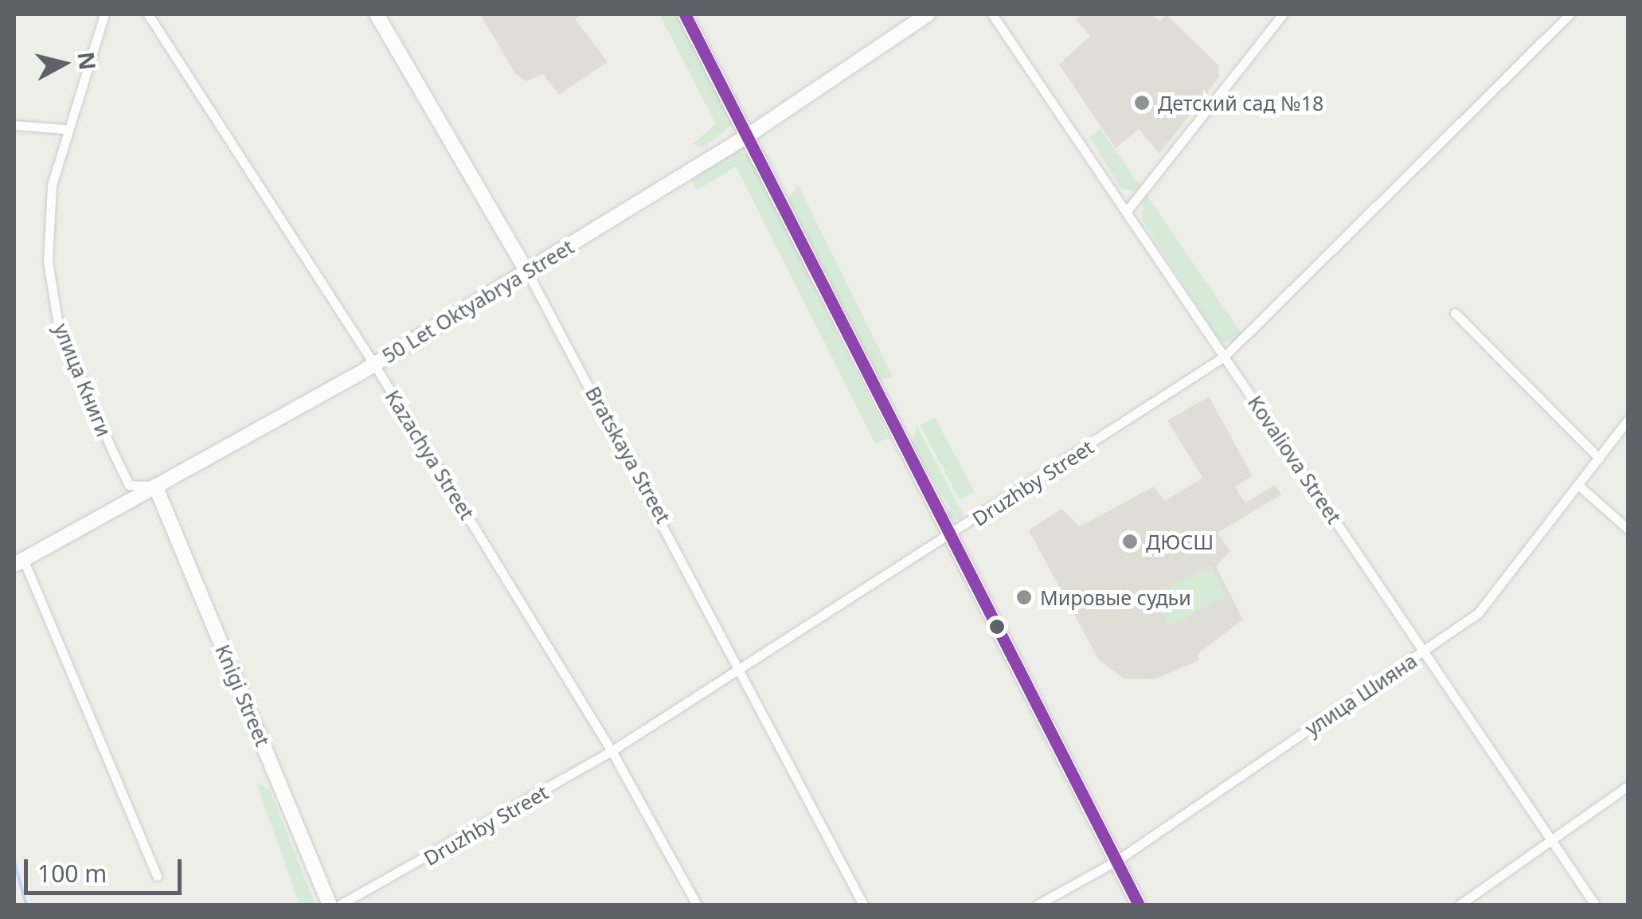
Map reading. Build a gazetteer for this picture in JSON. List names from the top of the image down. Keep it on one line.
{"streets":{"street":["50 Let Oktyabrya Street","улица Книги","Kazachya Street","Bratskaya Street","Kovaliova Street","Druzhby Street","улица Шияна","Knigi Street"]},"crossings":[["50 Let Oktyabrya Street","улица Книги"],["50 Let Oktyabrya Street","Kazachya Street"],["50 Let Oktyabrya Street","Bratskaya Street"],["50 Let Oktyabrya Street","Knigi Street"],["улица Книги","Knigi Street"],["Kazachya Street","Druzhby Street"],["Bratskaya Street","Druzhby Street"],["Kovaliova Street","Druzhby Street"],["Kovaliova Street","улица Шияна"]],"places":["Детский сад №18","ДЮСШ","Мировые судьи"],"scale_bar":"100 m","north":"right"}
